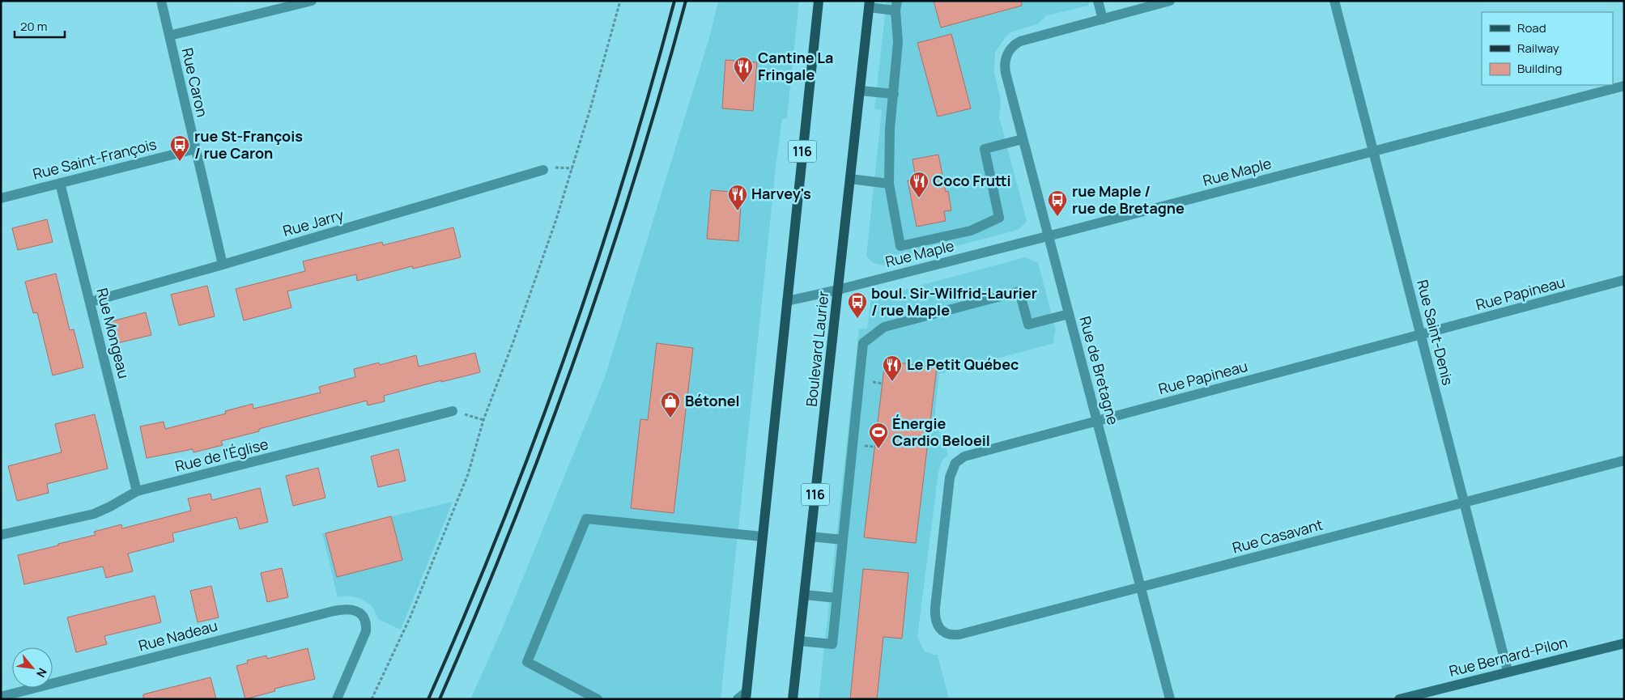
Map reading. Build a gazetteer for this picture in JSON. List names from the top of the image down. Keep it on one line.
{"streets":{"main road":["116","Boulevard Laurier","Rue Bernard-Pilon"],"street":["Rue Caron","Rue Saint-François","Rue Maple","Rue Jarry","Rue Papineau","Rue Saint-Denis","Rue Mongeau","Rue de Bretagne","Rue de l'Église","Rue Casavant","Rue Nadeau"]},"crossings":[["Rue Caron","Rue Saint-François"],["Rue Caron","Rue Jarry"],["116","Rue Maple"],["Rue Saint-François","Rue Mongeau"],["Rue Maple","Rue Saint-Denis"],["Rue Maple","Boulevard Laurier"],["Rue Maple","Rue de Bretagne"],["Rue Jarry","Rue Mongeau"],["Rue Papineau","Rue Saint-Denis"],["Rue Papineau","Rue de Bretagne"],["Rue Papineau","Rue Casavant"],["Rue Saint-Denis","Rue Casavant"],["Rue Saint-Denis","Rue Bernard-Pilon"],["Rue Mongeau","Rue de l'Église"],["Rue de Bretagne","Rue Casavant"]],"places":{"restaurant":["Cantine La Fringale","Coco Frutti","Harvey's","Le Petit Québec"],"bus stop":["rue St-François / rue Caron","rue Maple / rue de Bretagne","boul. Sir-Wilfrid-Laurier / rue Maple"],"shop":["Bétonel"],"sports":["Énergie Cardio Beloeil"]},"legend":["Road","Railway","Building"],"scale_bar":"20 m","north":"bottom right"}
